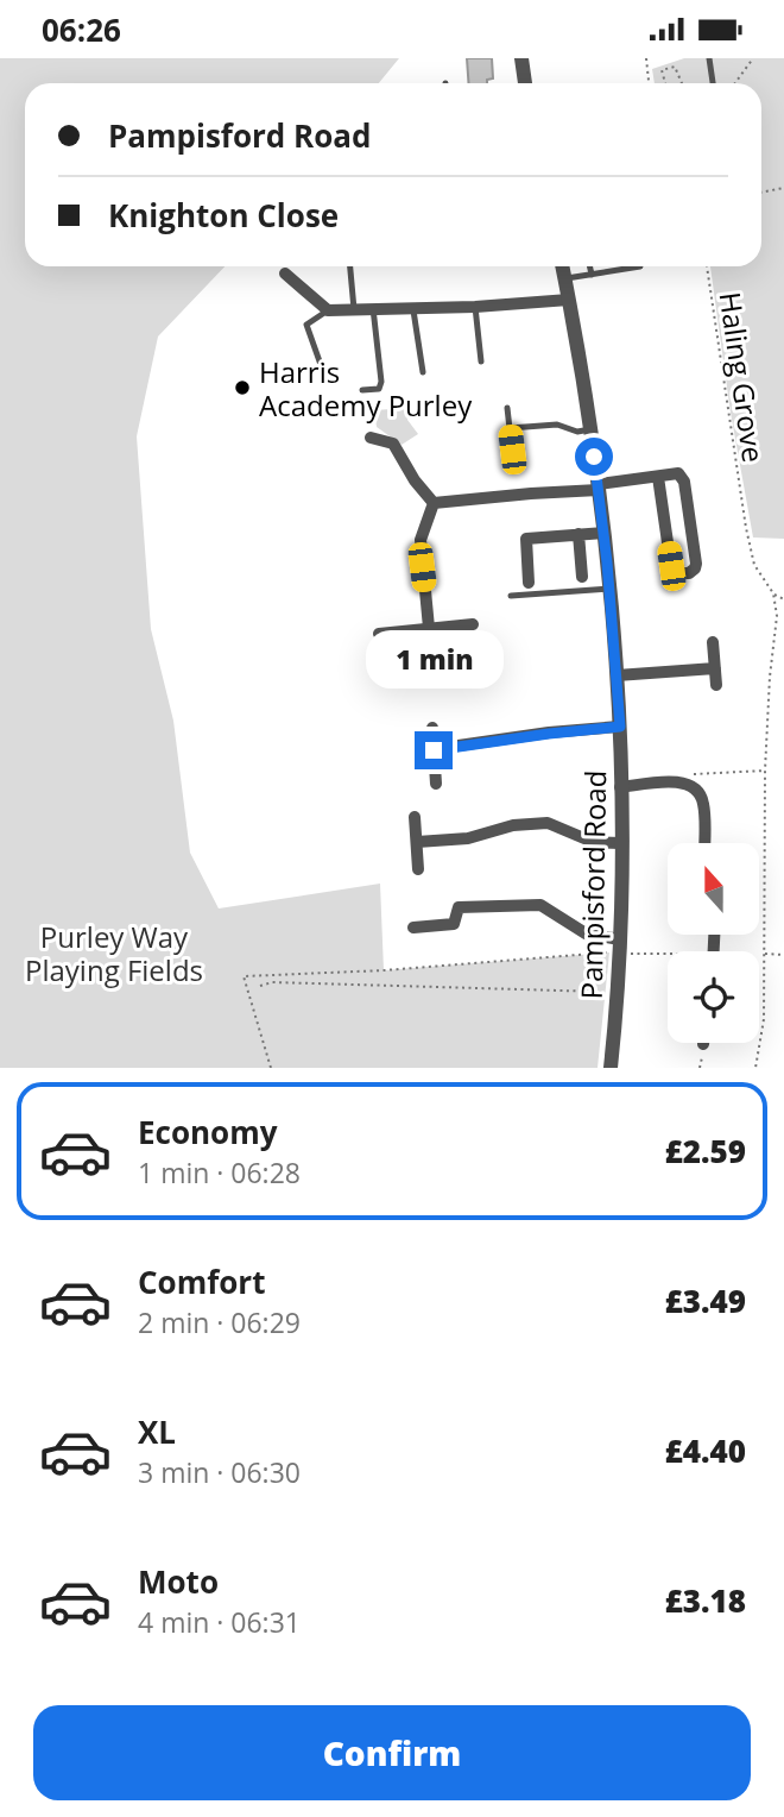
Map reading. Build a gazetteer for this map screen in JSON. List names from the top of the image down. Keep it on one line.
{"streets":{"street":["Pampisford Road"],"path":["Haling Grove"]},"parks":["Purley Way Playing Fields"],"places":["Harris Academy Purley"],"north":"top","page":{"status":"06:26","banner":["Pampisford Road","Knighton Close"],"bubble":"1 min","list":[{"name":"Economy","note":"1 min · 06:28","value":"£2.59"},{"name":"Comfort","note":"2 min · 06:29","value":"£3.49"},{"name":"XL","note":"3 min · 06:30","value":"£4.40"},{"name":"Moto","note":"4 min · 06:31","value":"£3.18"}],"buttons":"Confirm"}}
